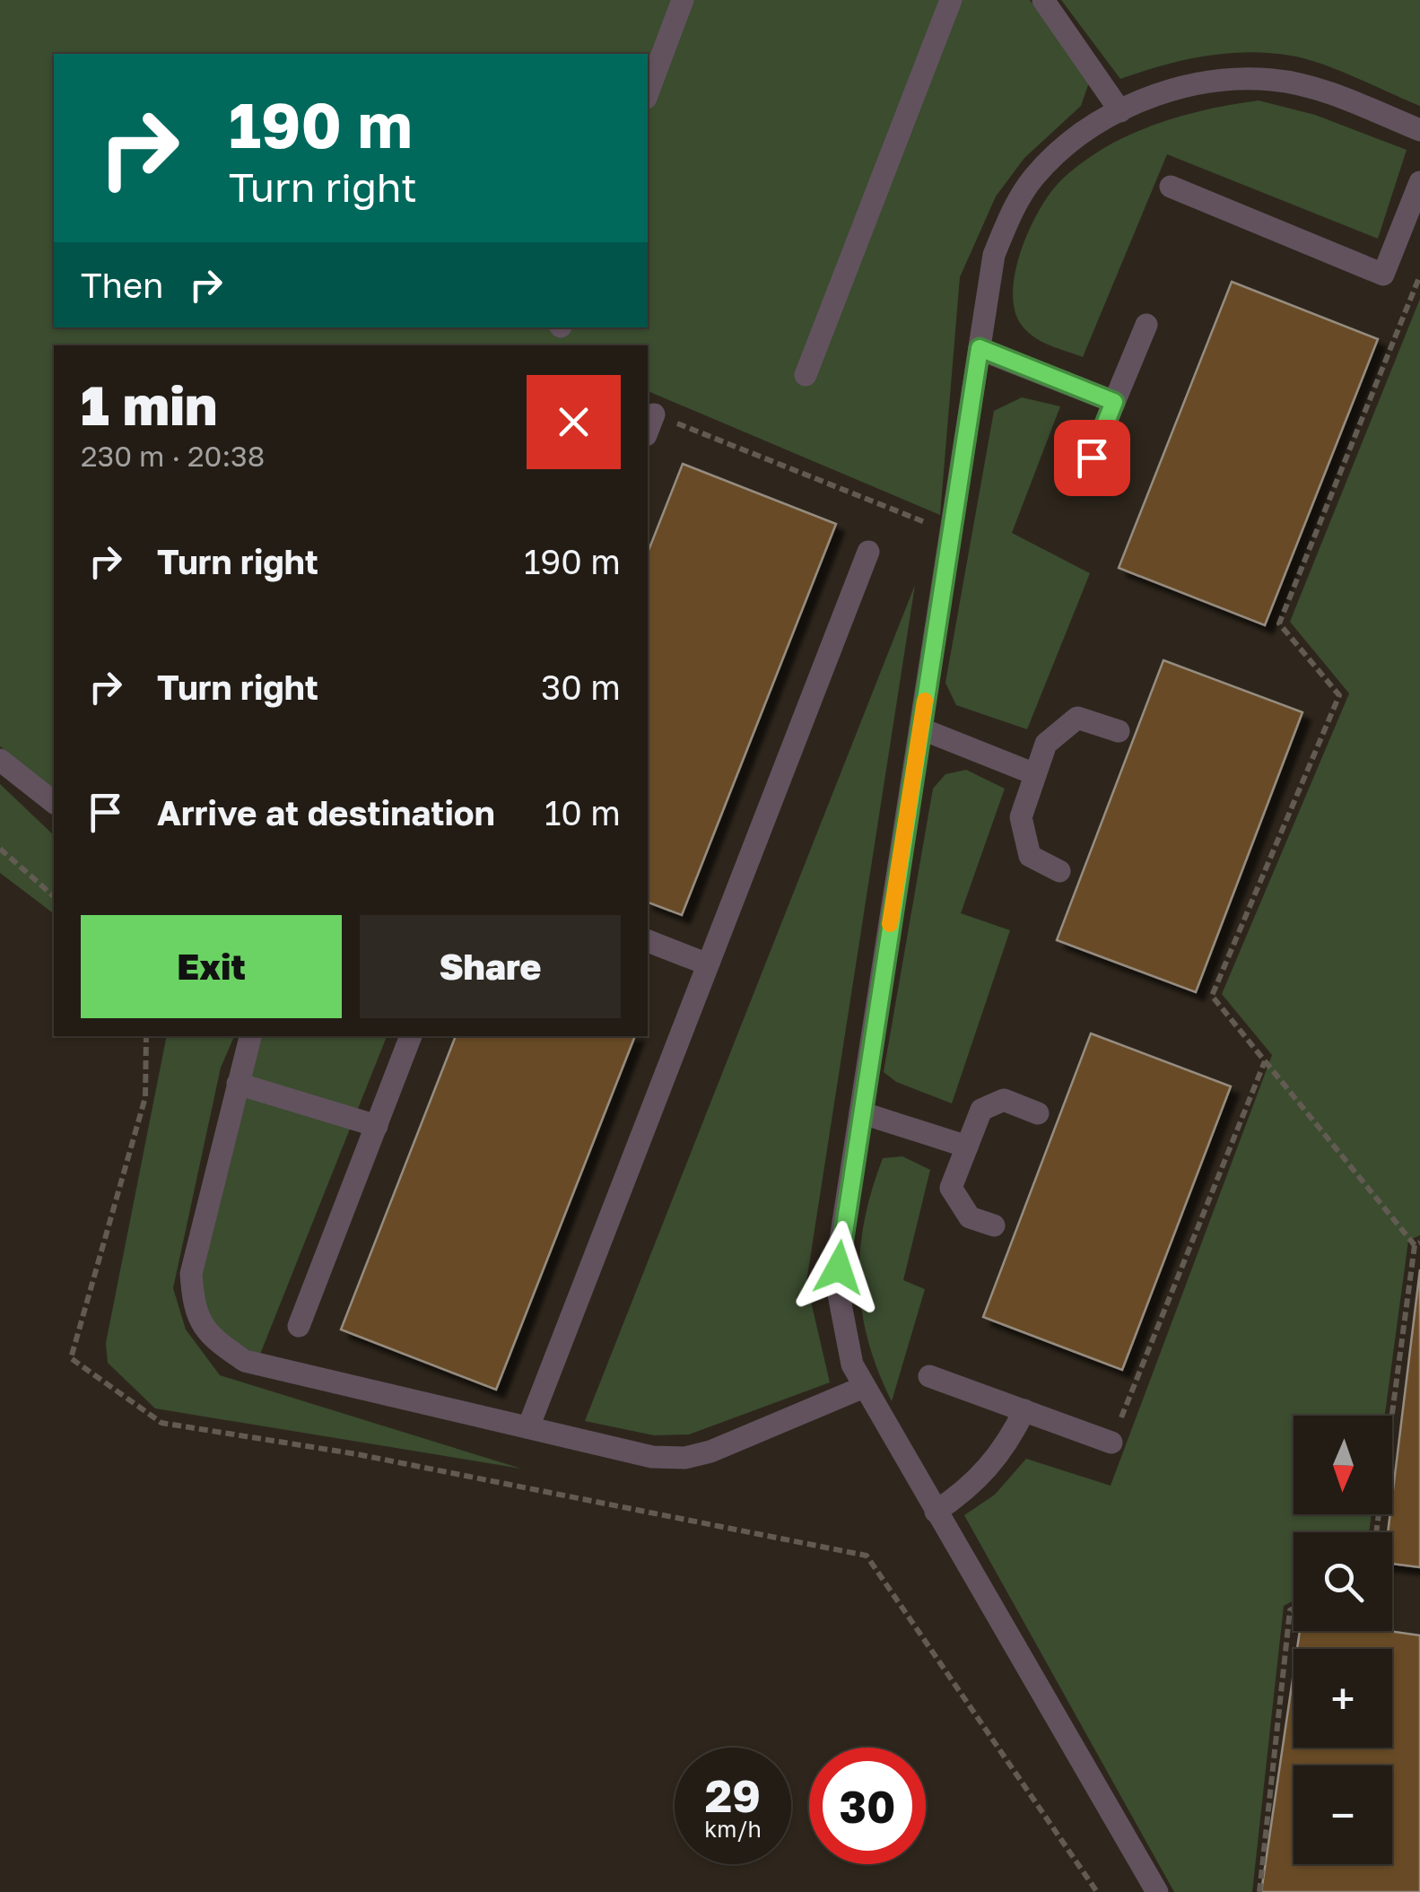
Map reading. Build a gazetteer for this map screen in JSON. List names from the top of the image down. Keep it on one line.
{"north":"bottom","page":{"turn":["190 m","Turn right"],"then":"Then","heading":["1 min","230 m · 20:38"],"list":[{"name":"Turn right","value":"190 m"},{"name":"Turn right","value":"30 m"},{"name":"Arrive at destination","value":"10 m"}],"buttons":["Exit","Share"],"map_buttons":["+","−"],"speed":"29 km/h","limit":"30"}}
